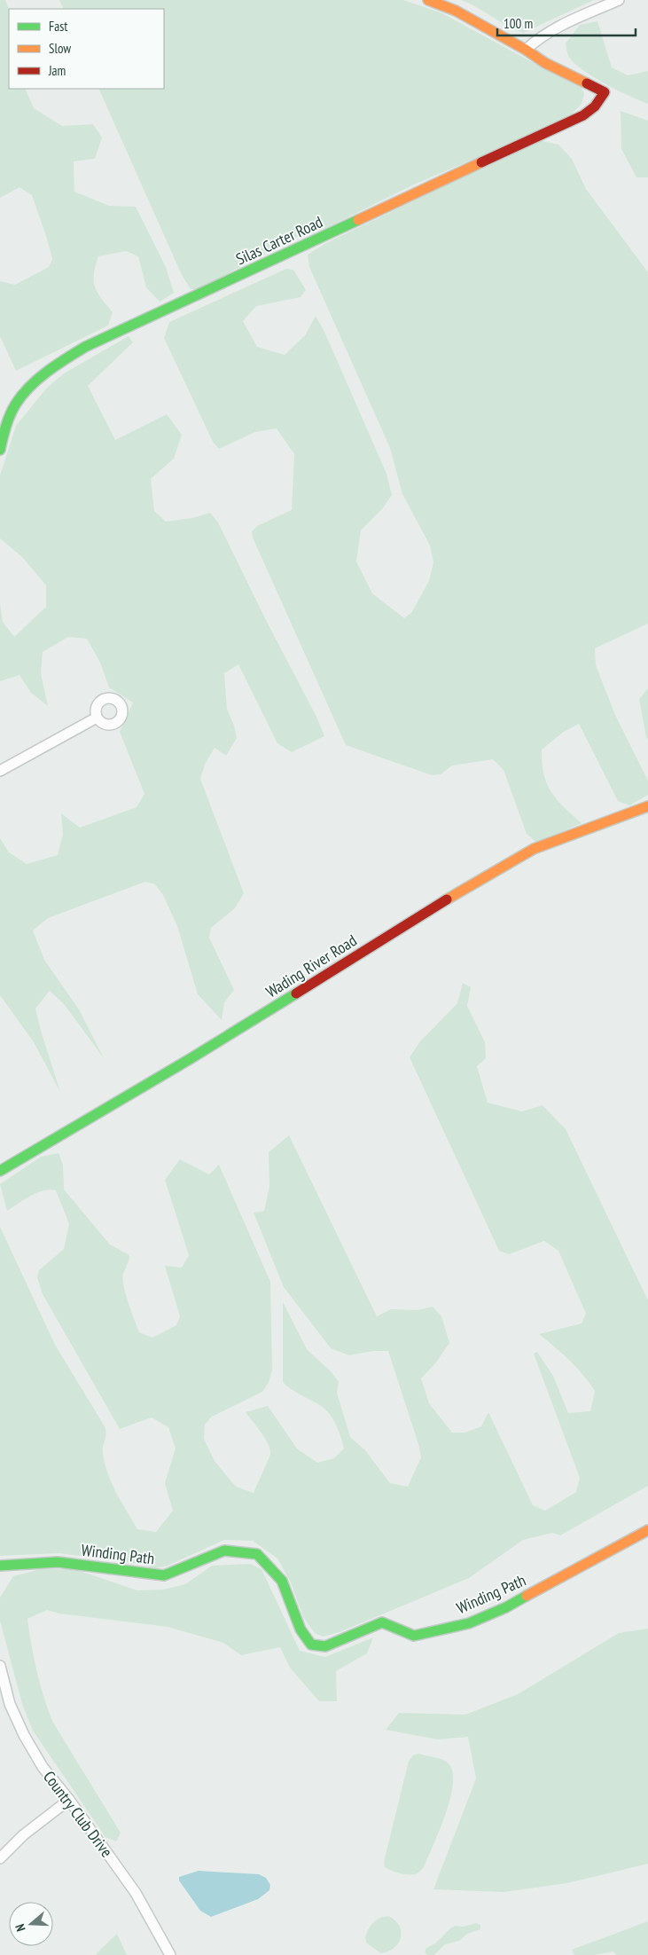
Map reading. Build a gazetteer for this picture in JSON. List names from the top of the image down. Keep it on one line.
{"streets":{"street":["Silas Carter Road","Wading River Road","Winding Path","Country Club Drive"]},"legend":["Fast","Slow","Jam"],"scale_bar":"100 m","north":"left"}
